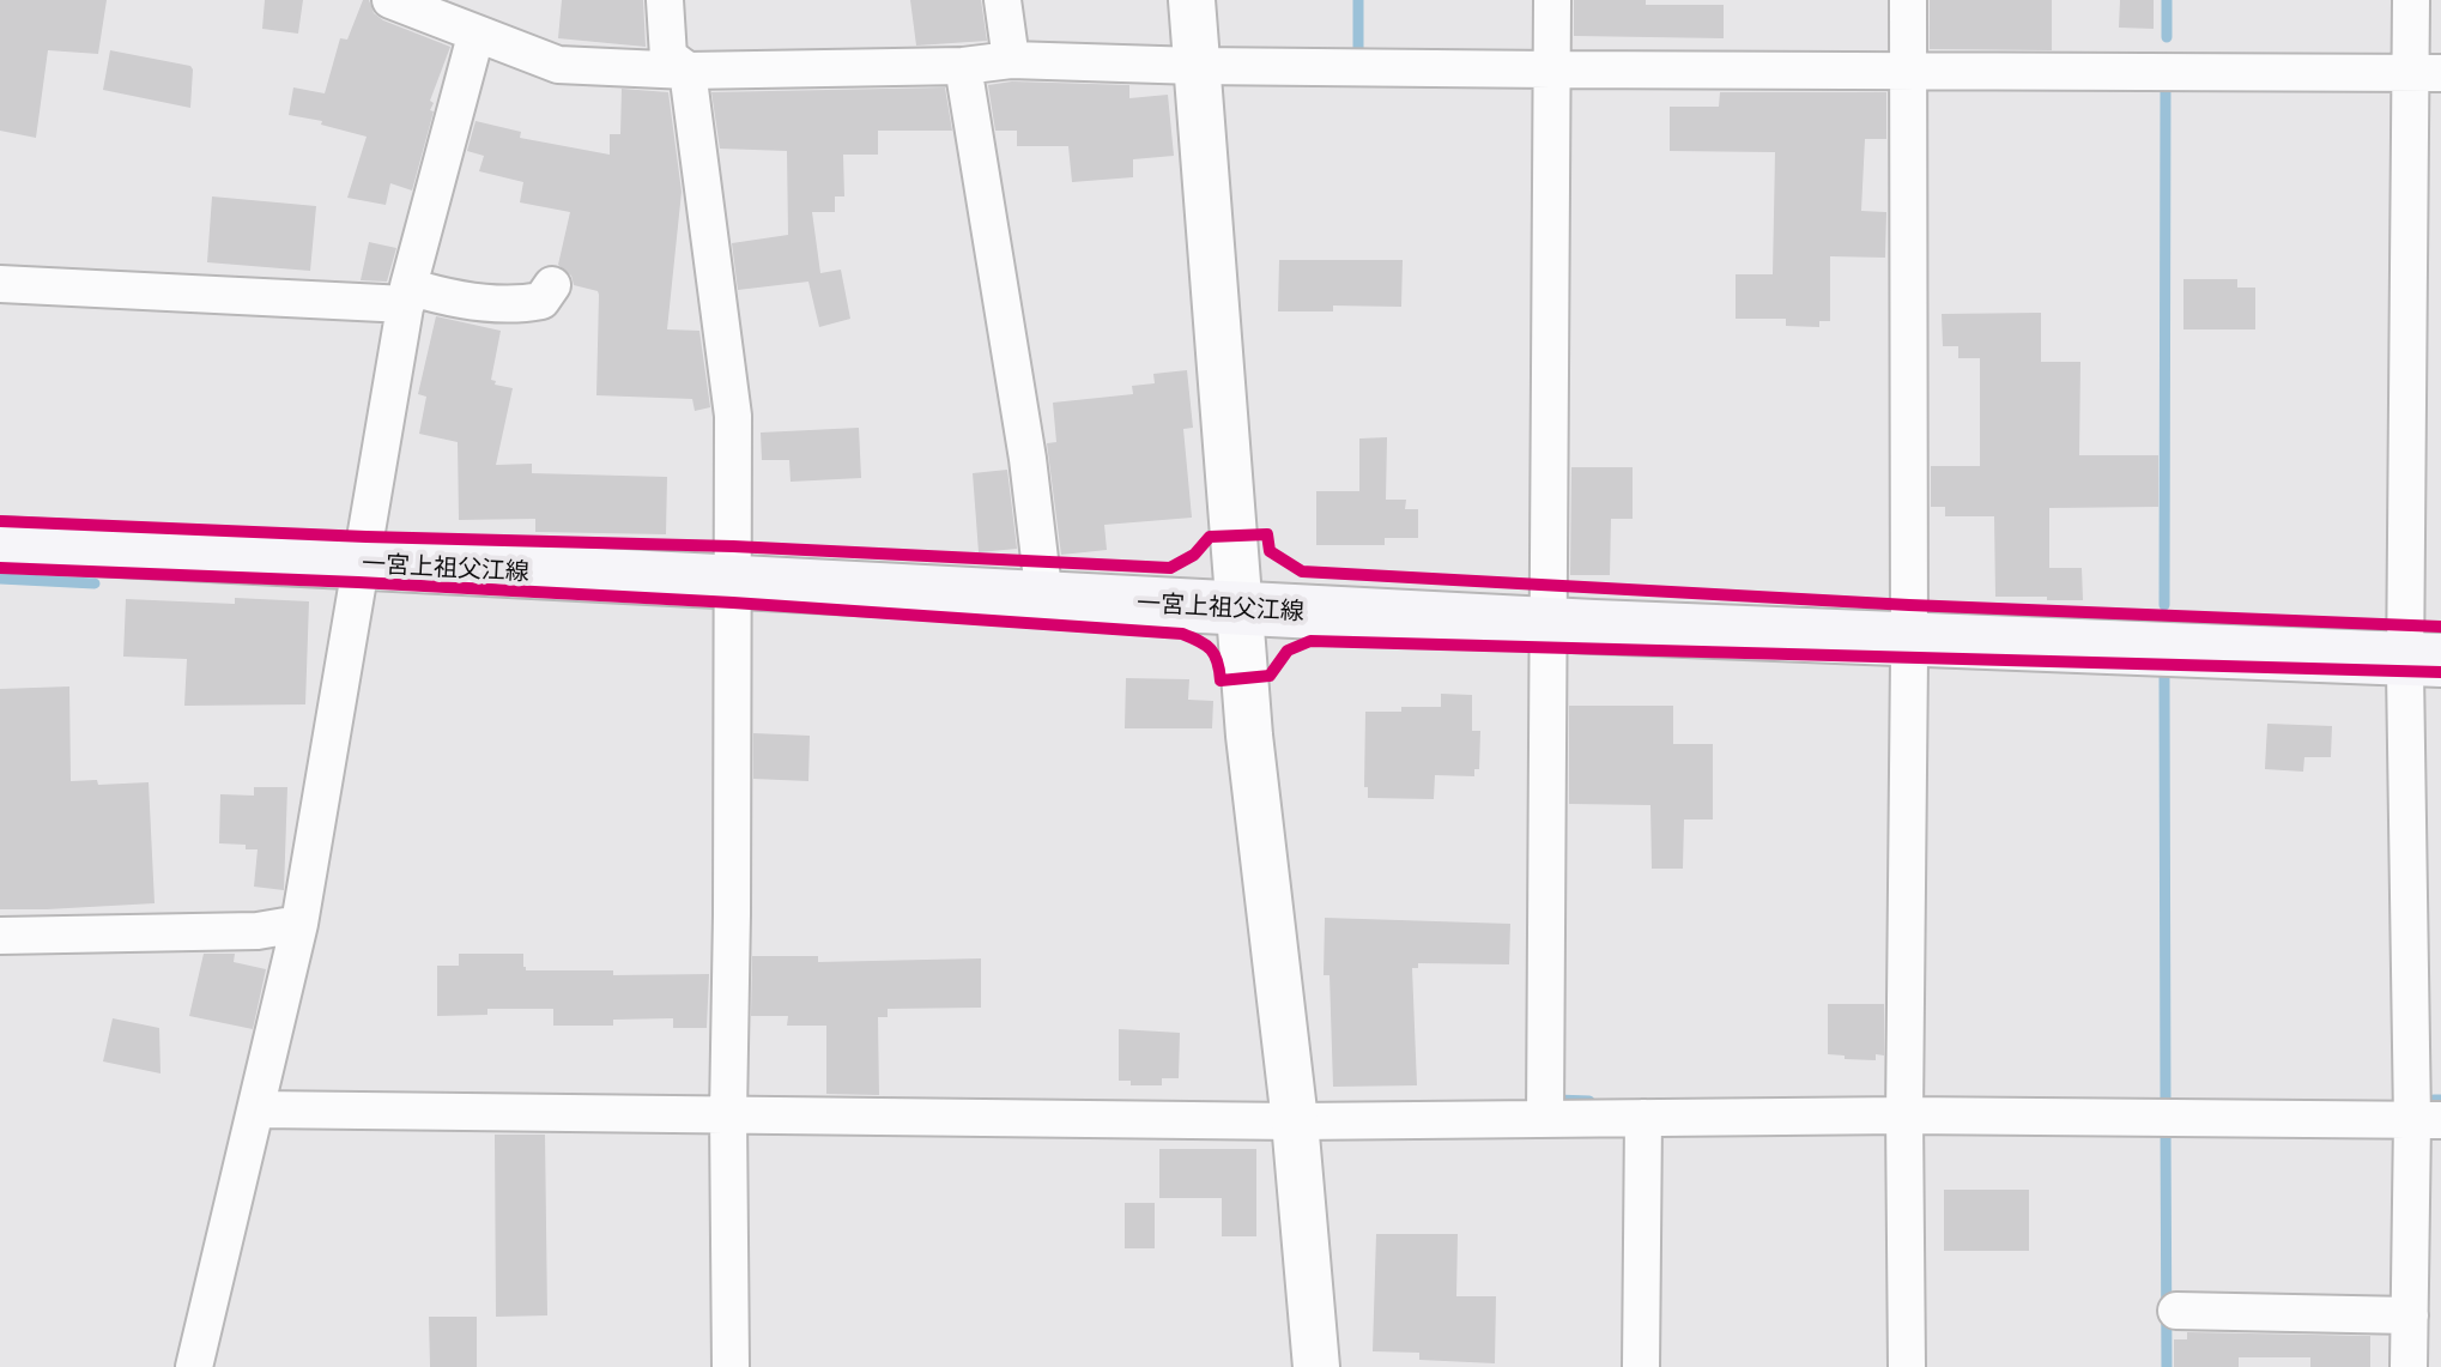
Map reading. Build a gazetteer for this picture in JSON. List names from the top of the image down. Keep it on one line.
{"streets":{"main road":["一宮上祖父江線"]}}
